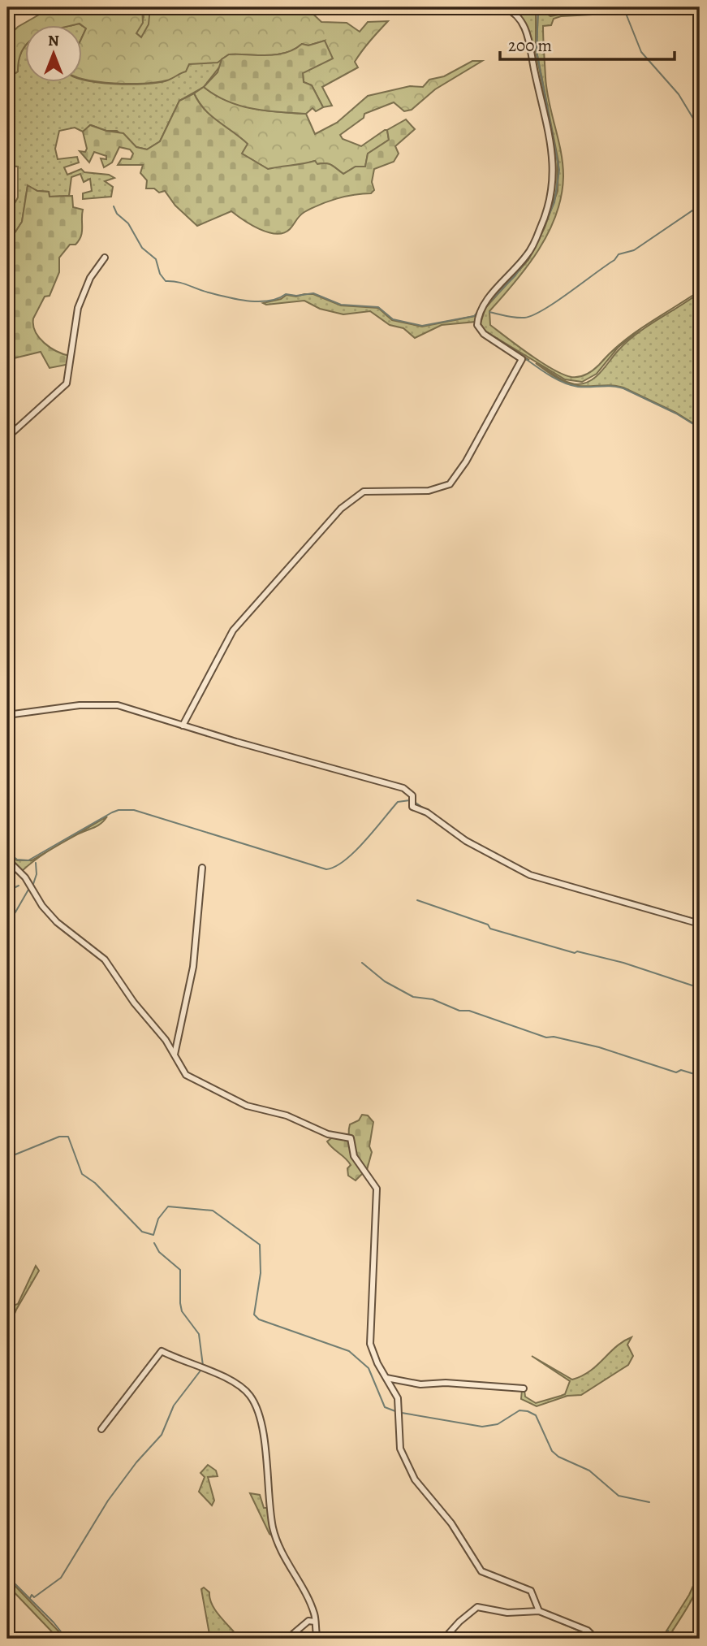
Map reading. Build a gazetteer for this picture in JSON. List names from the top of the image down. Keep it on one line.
{"scale_bar":"200 m","north":"top"}
